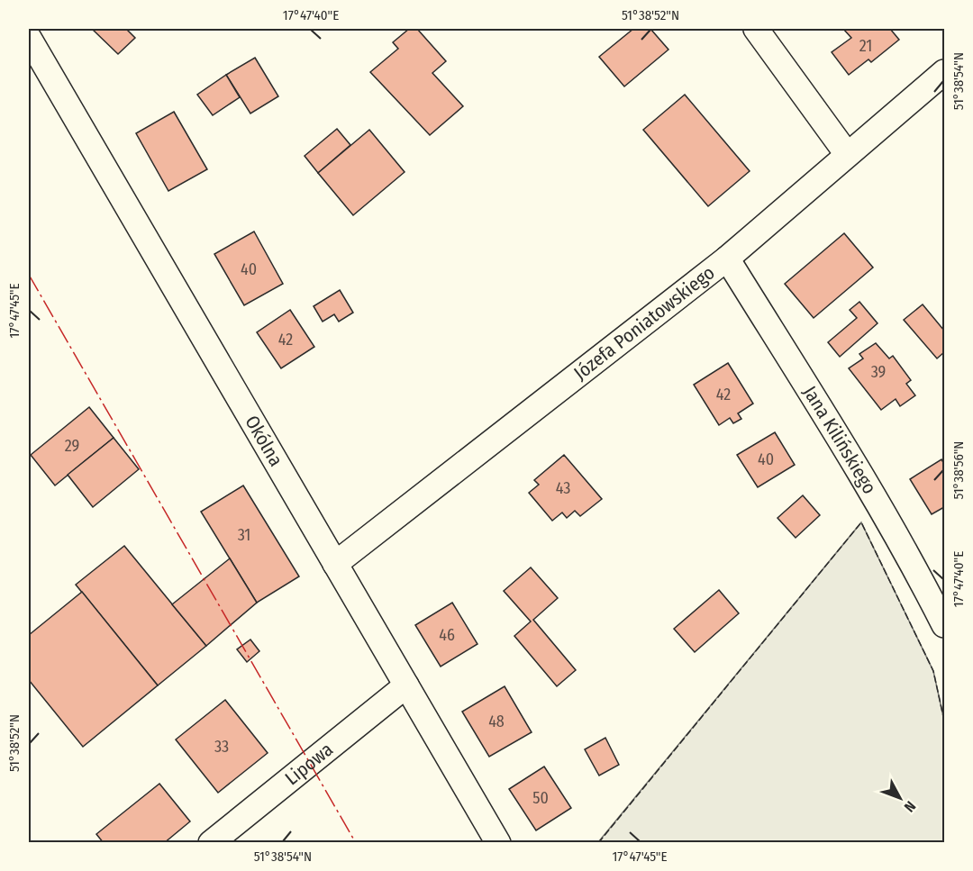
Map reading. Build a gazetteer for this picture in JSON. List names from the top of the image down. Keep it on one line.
{"streets":{"street":["Józefa Poniatowskiego","Jana Kilińskiego","Okólna","Lipowa"]},"crossings":[["Józefa Poniatowskiego","Jana Kilińskiego"],["Józefa Poniatowskiego","Okólna"],["Okólna","Lipowa"]],"house_numbers":["21","40","42","39","42","29","40","43","31","46","48","33","50"],"north":"bottom right","coordinates":["17°47'40\"E","51°38'52\"N","51°38'54\"N","17°47'45\"E","51°38'56\"N"]}
